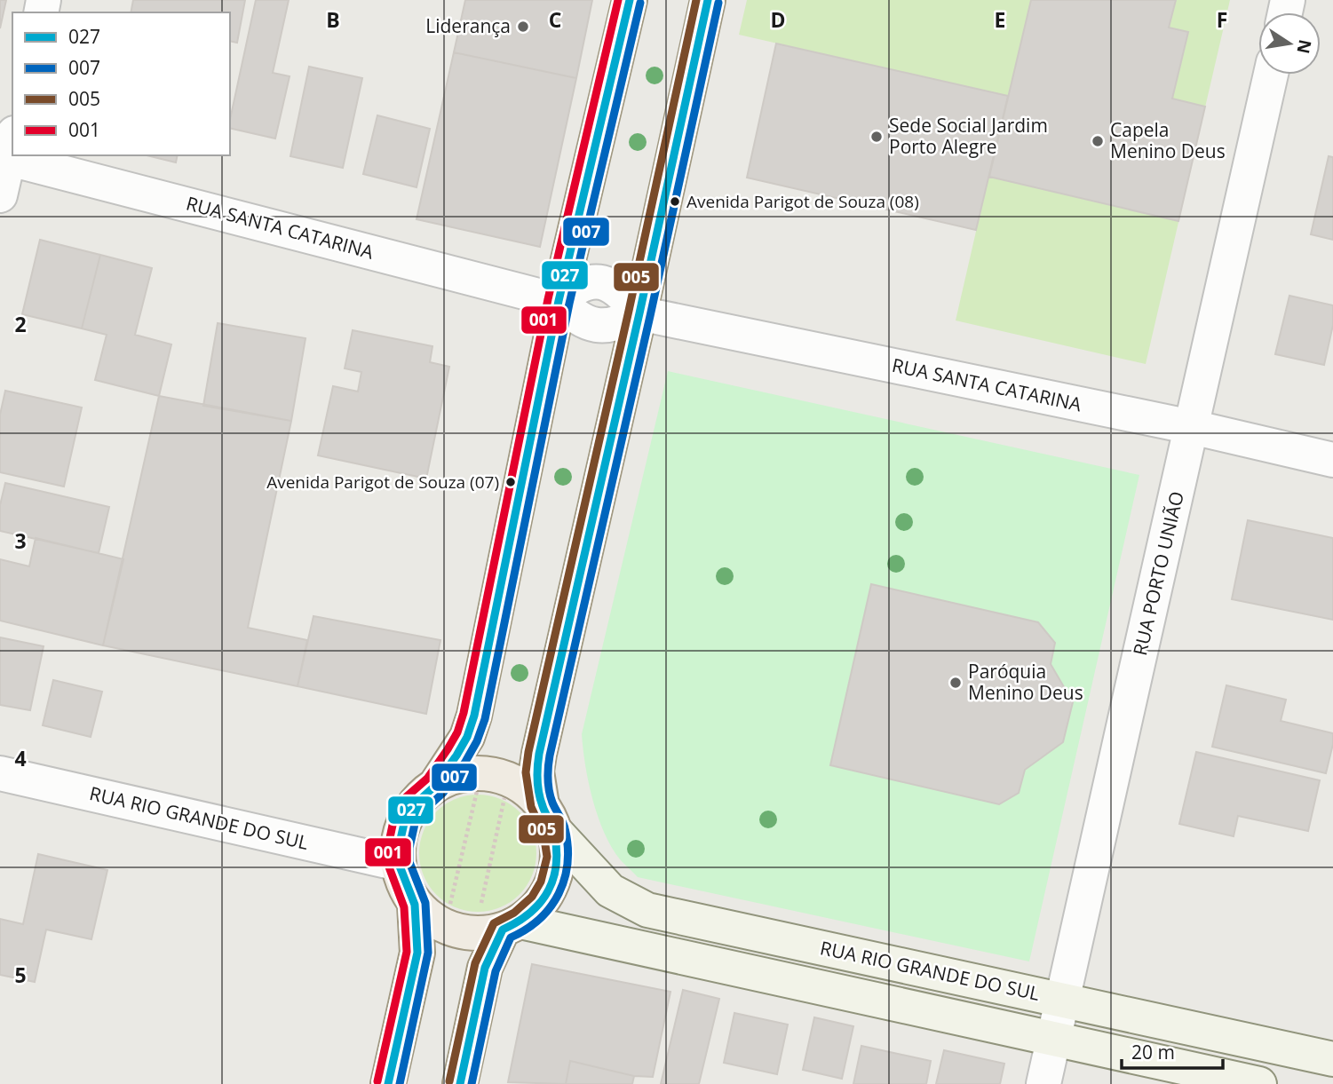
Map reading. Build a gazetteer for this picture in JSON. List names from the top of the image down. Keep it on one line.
{"streets":{"street":["RUA SANTA CATARINA","RUA PORTO UNIÃO","RUA RIO GRANDE DO SUL"]},"crossings":[["RUA SANTA CATARINA","RUA PORTO UNIÃO"],["RUA PORTO UNIÃO","RUA RIO GRANDE DO SUL"]],"places":["Liderança","Sede Social Jardim Porto Alegre","Capela Menino Deus","Avenida Parigot de Souza (08)","Avenida Parigot de Souza (07)","Paróquia Menino Deus"],"lines":["transit line 027","transit line 005","transit line 001","transit line 007"],"legend":["027","007","005","001"],"scale_bar":"20 m","north":"right","grid":{"columns":["B","C","D","E","F"],"rows":["2","3","4","5"]}}
